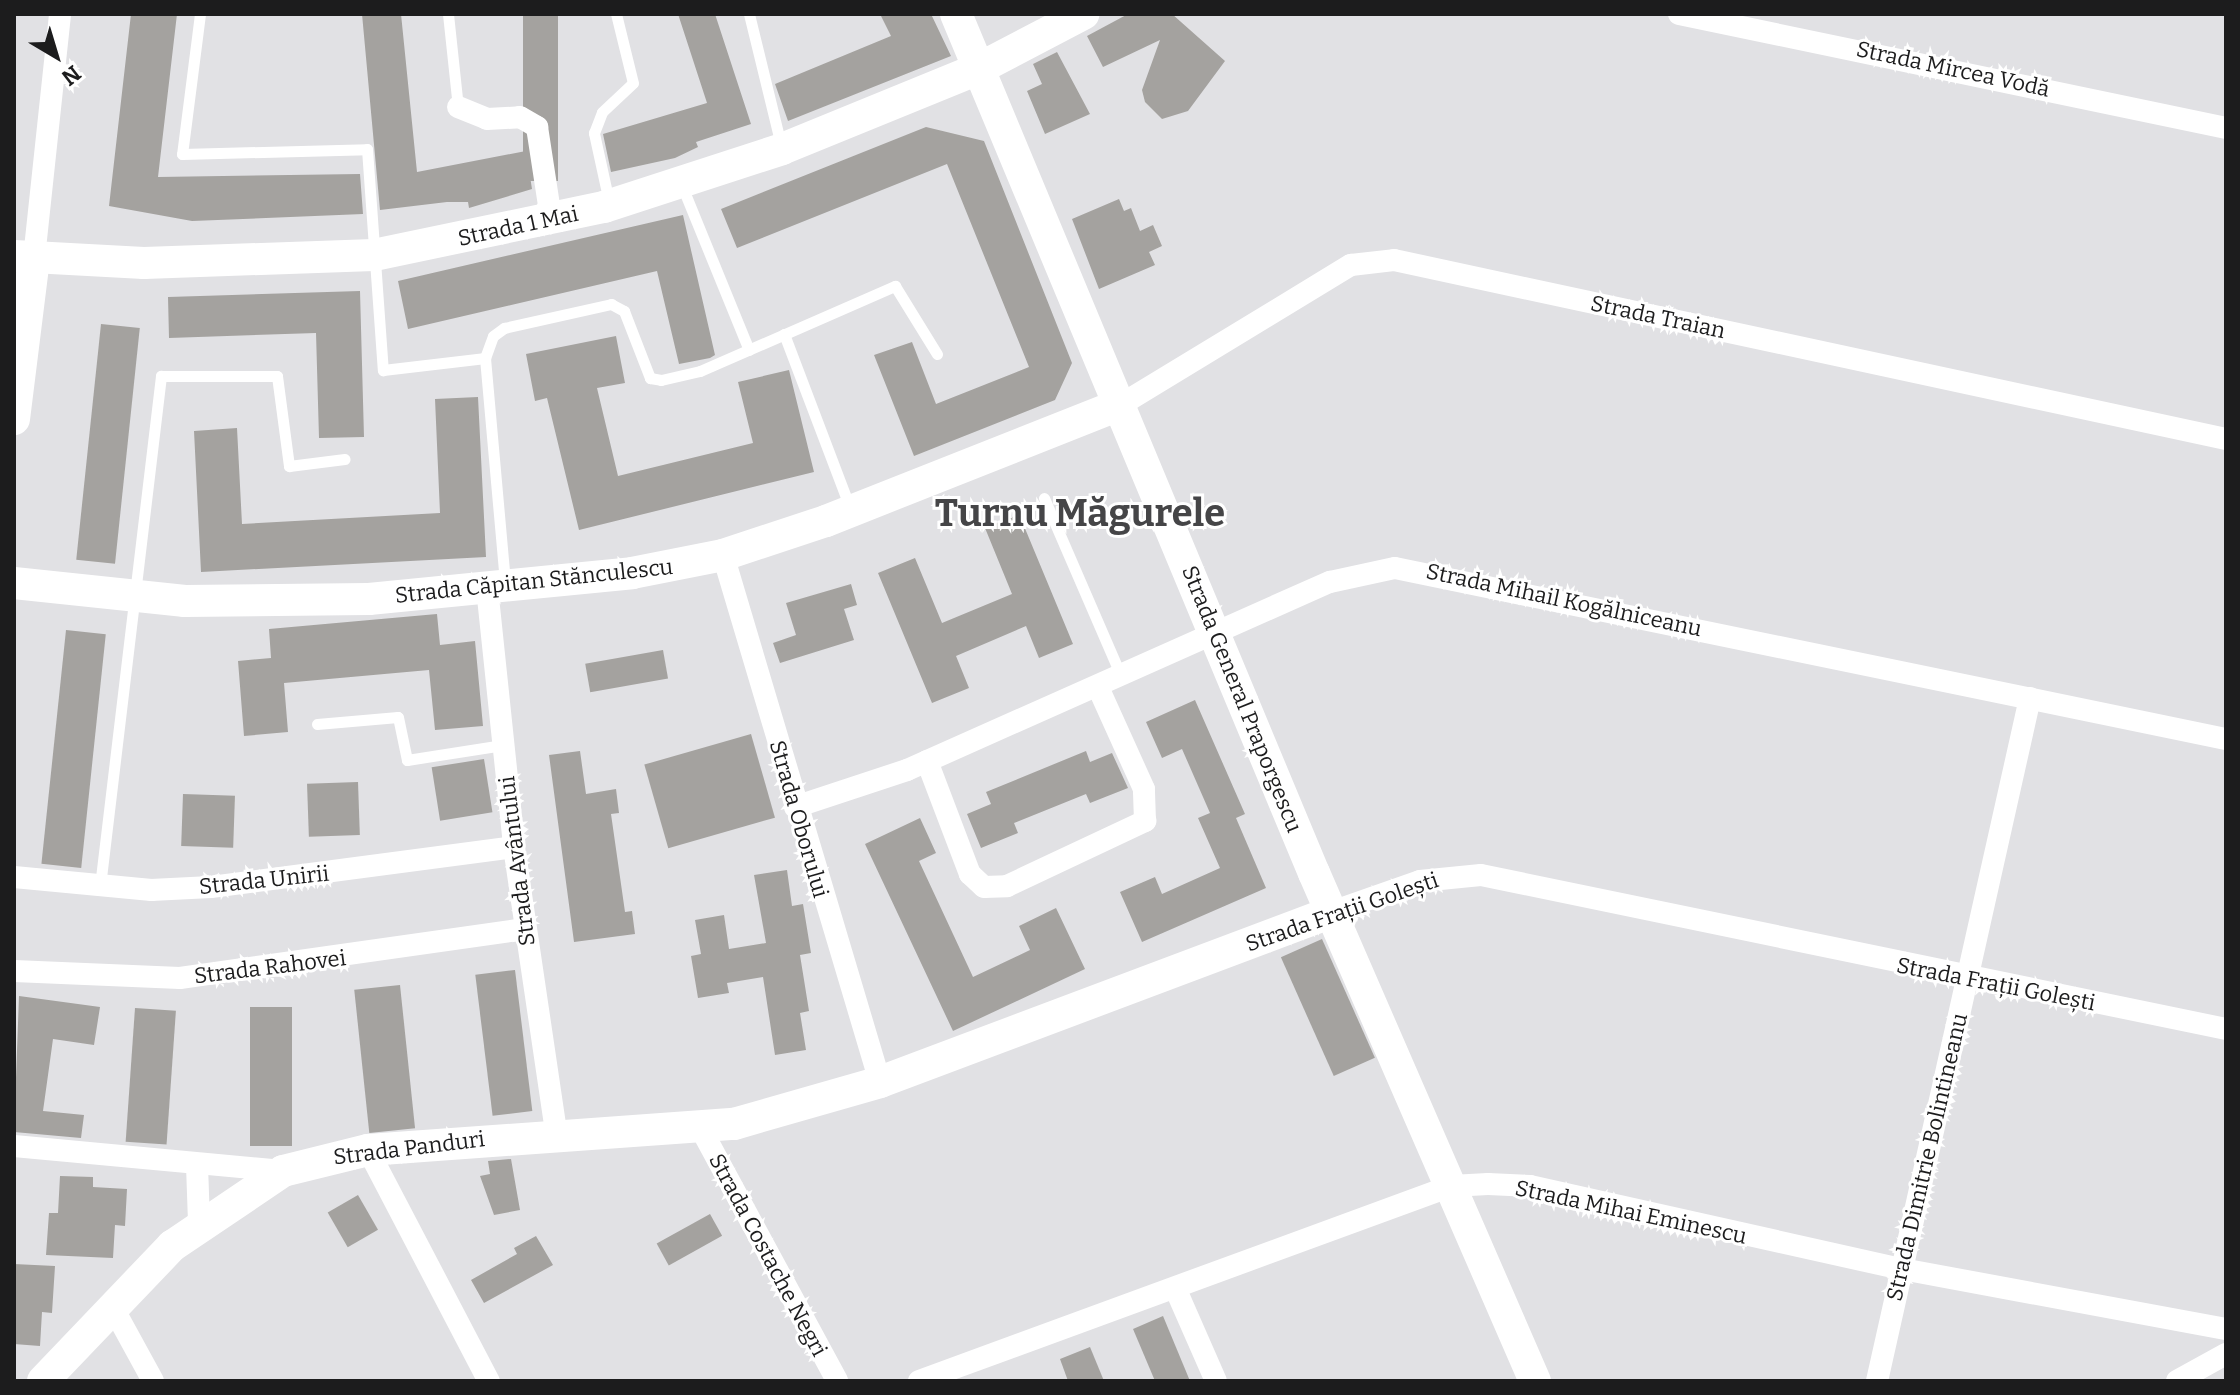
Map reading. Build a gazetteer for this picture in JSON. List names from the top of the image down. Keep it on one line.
{"streets":{"main road":["Strada 1 Mai","Strada Căpitan Stănculescu","Strada General Praporgescu","Strada Frații Golești","Strada Panduri"],"street":["Strada Mircea Vodă","Strada Traian","Strada Mihail Kogălniceanu","Strada Oborului","Strada Avântului","Strada Unirii","Strada Rahovei","Strada Dimitrie Bolintineanu","Strada Mihai Eminescu","Strada Costache Negri"]},"crossings":[["Strada 1 Mai","Strada General Praporgescu"],["Strada Traian","Strada Căpitan Stănculescu"],["Strada Traian","Strada General Praporgescu"],["Strada Căpitan Stănculescu","Strada General Praporgescu"],["Strada Căpitan Stănculescu","Strada Oborului"],["Strada Căpitan Stănculescu","Strada Avântului"],["Strada Mihail Kogălniceanu","Strada General Praporgescu"],["Strada Mihail Kogălniceanu","Strada Oborului"],["Strada Mihail Kogălniceanu","Strada Dimitrie Bolintineanu"],["Strada General Praporgescu","Strada Frații Golești"],["Strada General Praporgescu","Strada Mihai Eminescu"],["Strada Oborului","Strada Frații Golești"],["Strada Avântului","Strada Unirii"],["Strada Avântului","Strada Rahovei"],["Strada Avântului","Strada Panduri"],["Strada Frații Golești","Strada Panduri"],["Strada Frații Golești","Strada Dimitrie Bolintineanu"],["Strada Frații Golești","Strada Costache Negri"],["Strada Dimitrie Bolintineanu","Strada Mihai Eminescu"]],"districts":["Turnu Măgurele"],"north":"bottom right"}
